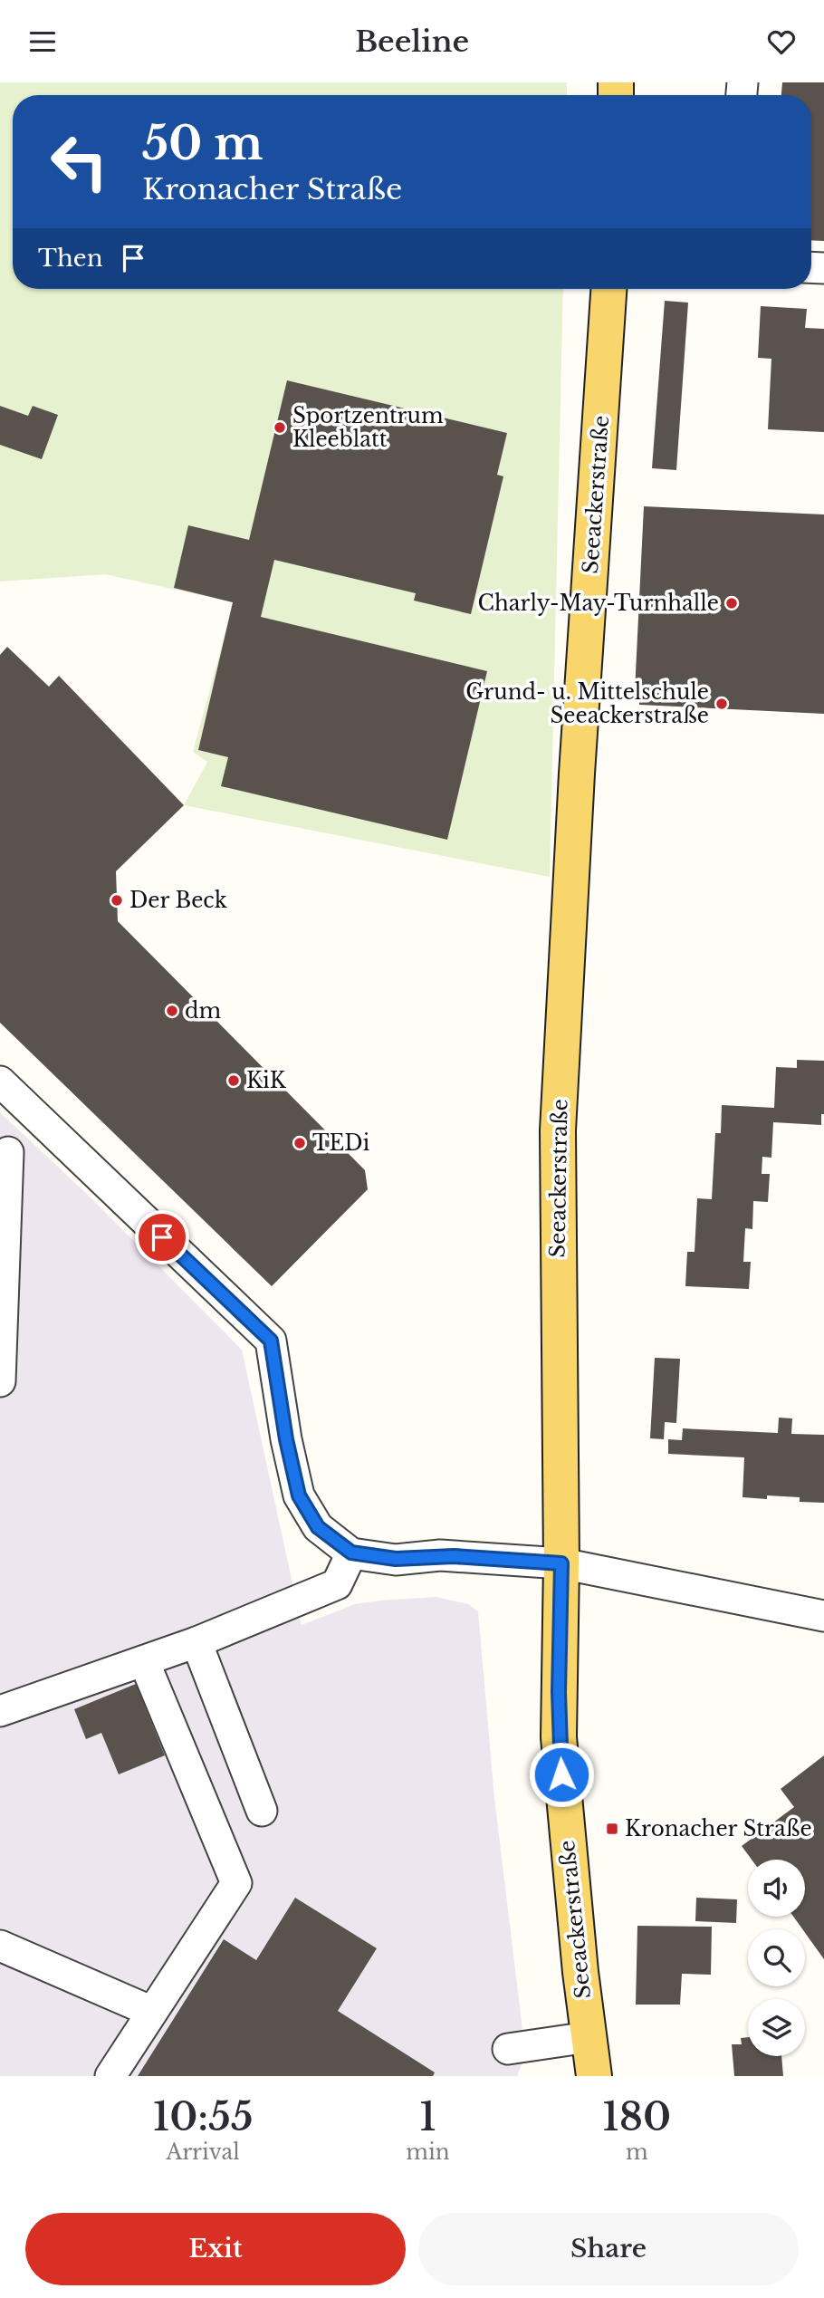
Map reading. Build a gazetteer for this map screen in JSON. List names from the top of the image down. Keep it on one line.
{"streets":{"main road":["Seeackerstraße"]},"places":{"other":["Sportzentrum Kleeblatt","Charly-May-Turnhalle","Grund- u. Mittelschule Seeackerstraße","Der Beck","dm","KiK","TEDi"],"transit":["Kronacher Straße"]},"page":{"header":"Beeline","turn":["50 m","Kronacher Straße"],"then":"Then","eta":["10:55","Arrival","1","min","180","m"],"buttons":["Exit","Share"]}}
